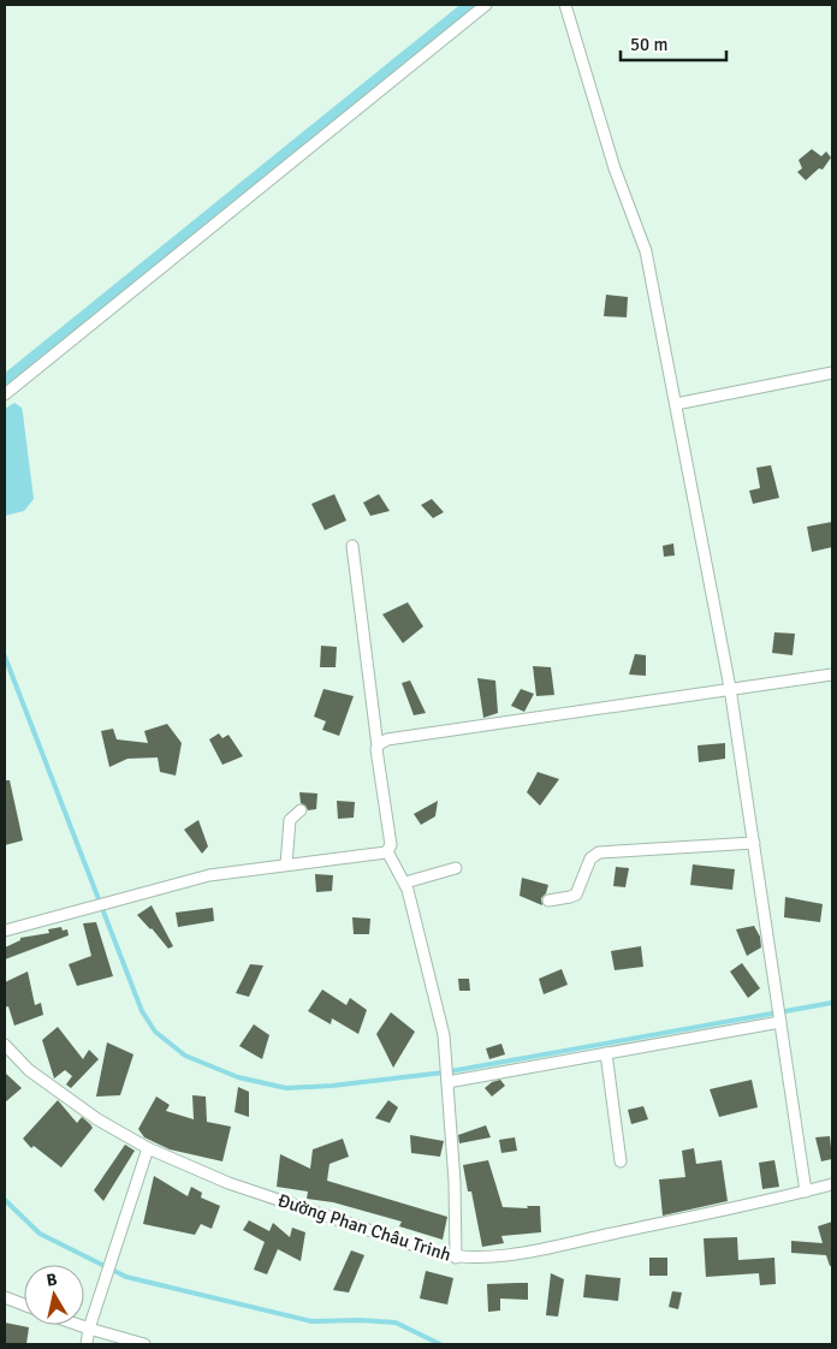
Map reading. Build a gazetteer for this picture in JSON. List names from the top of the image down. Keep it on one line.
{"streets":{"street":["Đường Phan Châu Trinh"]},"scale_bar":"50 m","north":"top"}
